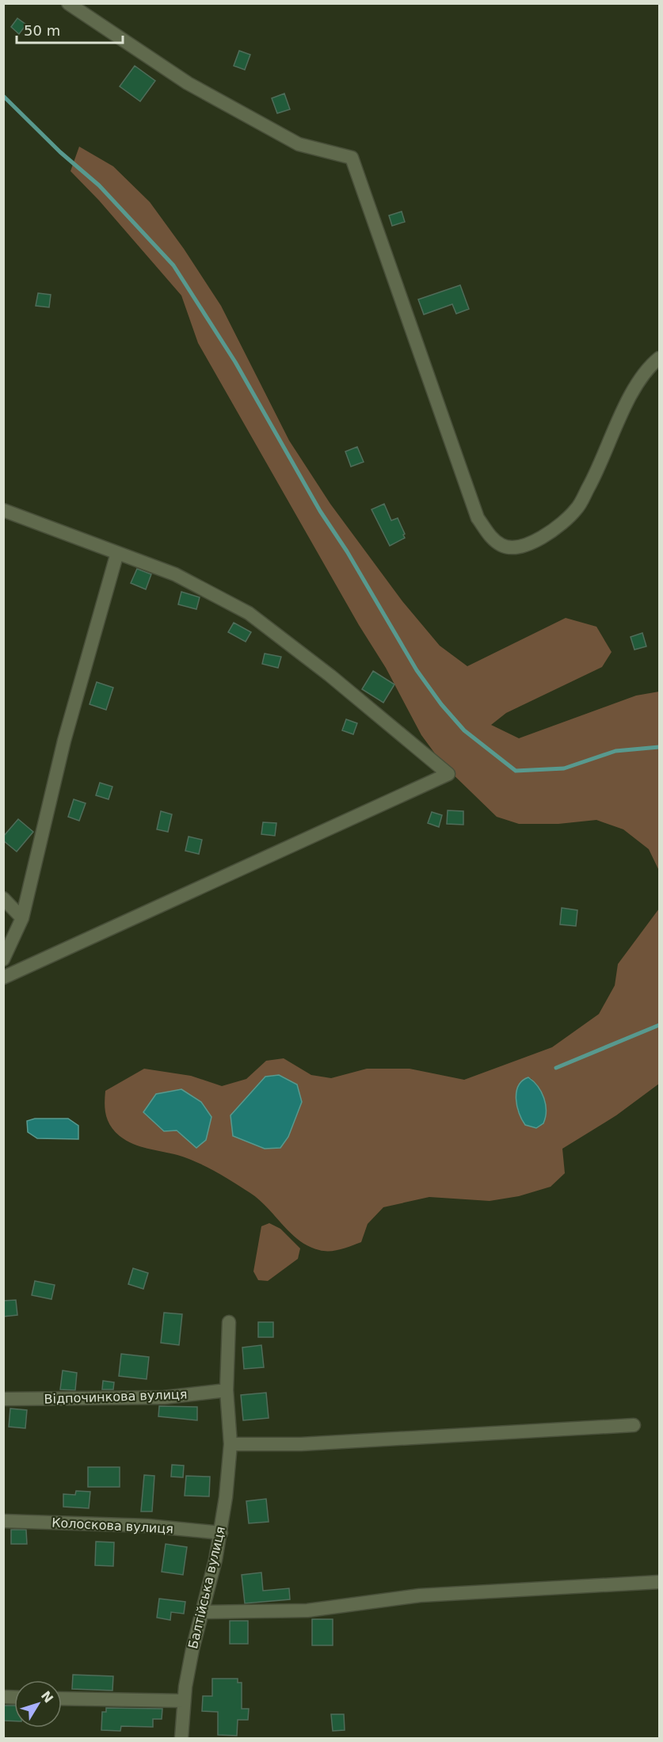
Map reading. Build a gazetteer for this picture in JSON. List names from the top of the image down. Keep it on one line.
{"streets":{"street":["Відпочинкова вулиця","Колоскова вулиця","Балтійська вулиця"]},"crossings":[["Відпочинкова вулиця","Балтійська вулиця"],["Колоскова вулиця","Балтійська вулиця"]],"scale_bar":"50 m","north":"top right"}
